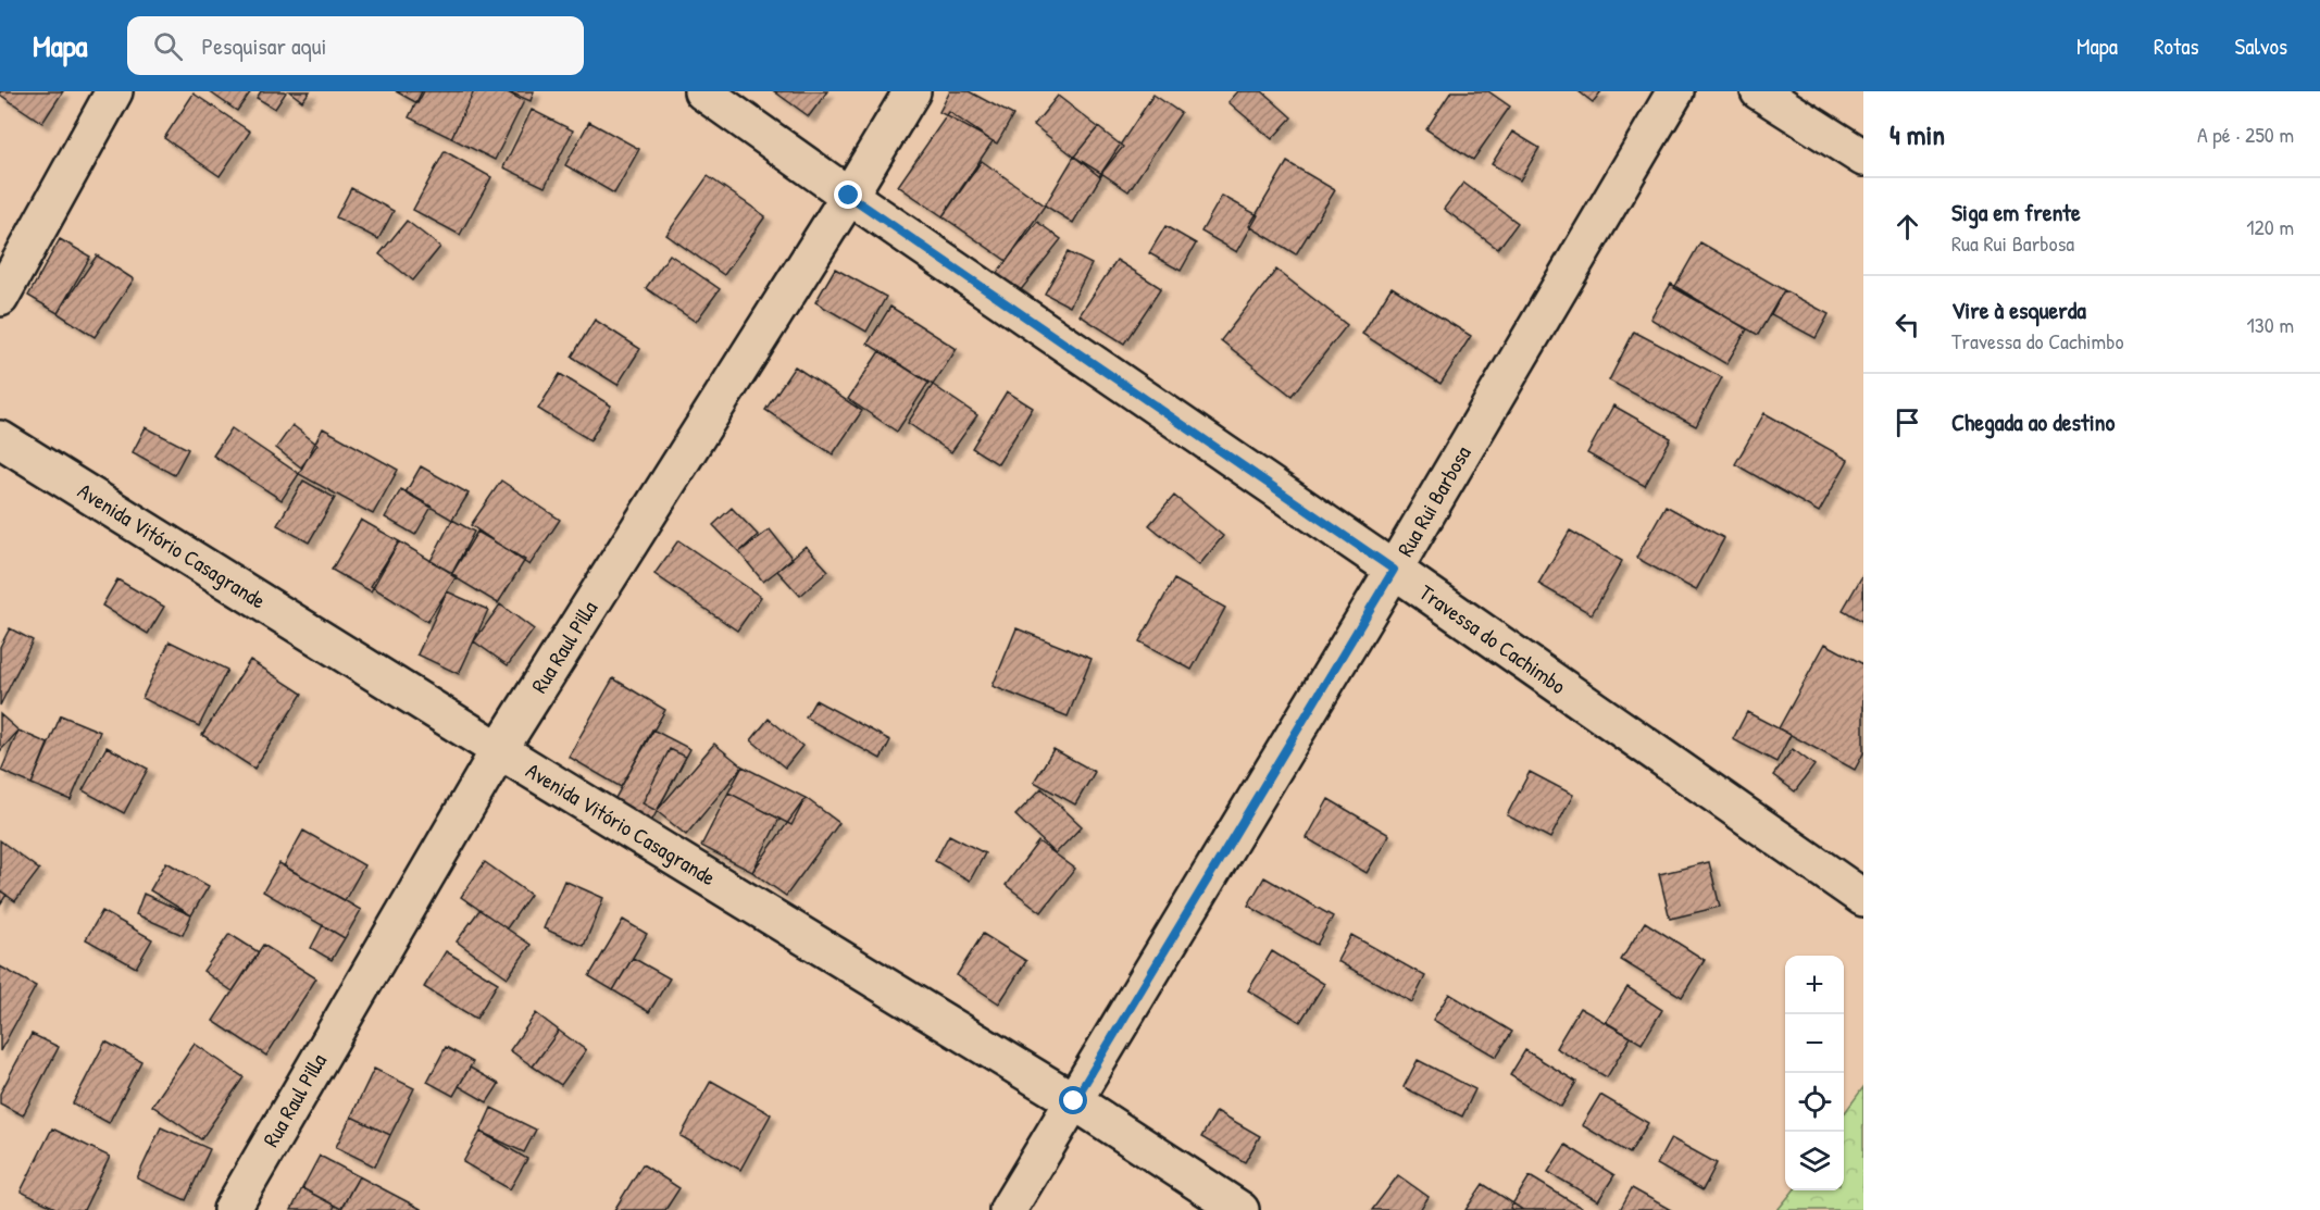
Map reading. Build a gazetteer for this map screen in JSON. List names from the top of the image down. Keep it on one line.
{"streets":{"street":["Rua Rui Barbosa","Avenida Vitório Casagrande","Travessa do Cachimbo","Rua Raul Pilla"]},"crossings":[["Rua Rui Barbosa","Avenida Vitório Casagrande"],["Rua Rui Barbosa","Travessa do Cachimbo"],["Avenida Vitório Casagrande","Rua Raul Pilla"],["Travessa do Cachimbo","Rua Raul Pilla"]],"page":{"header":"Mapa","search":"Pesquisar aqui","nav":["Mapa","Rotas","Salvos"],"heading":["4 min","A pé · 250 m"],"list":[["Siga em frente","Rua Rui Barbosa","120 m"],["Vire à esquerda","Travessa do Cachimbo","130 m"],"Chegada ao destino"],"map_buttons":["+","−"]}}
